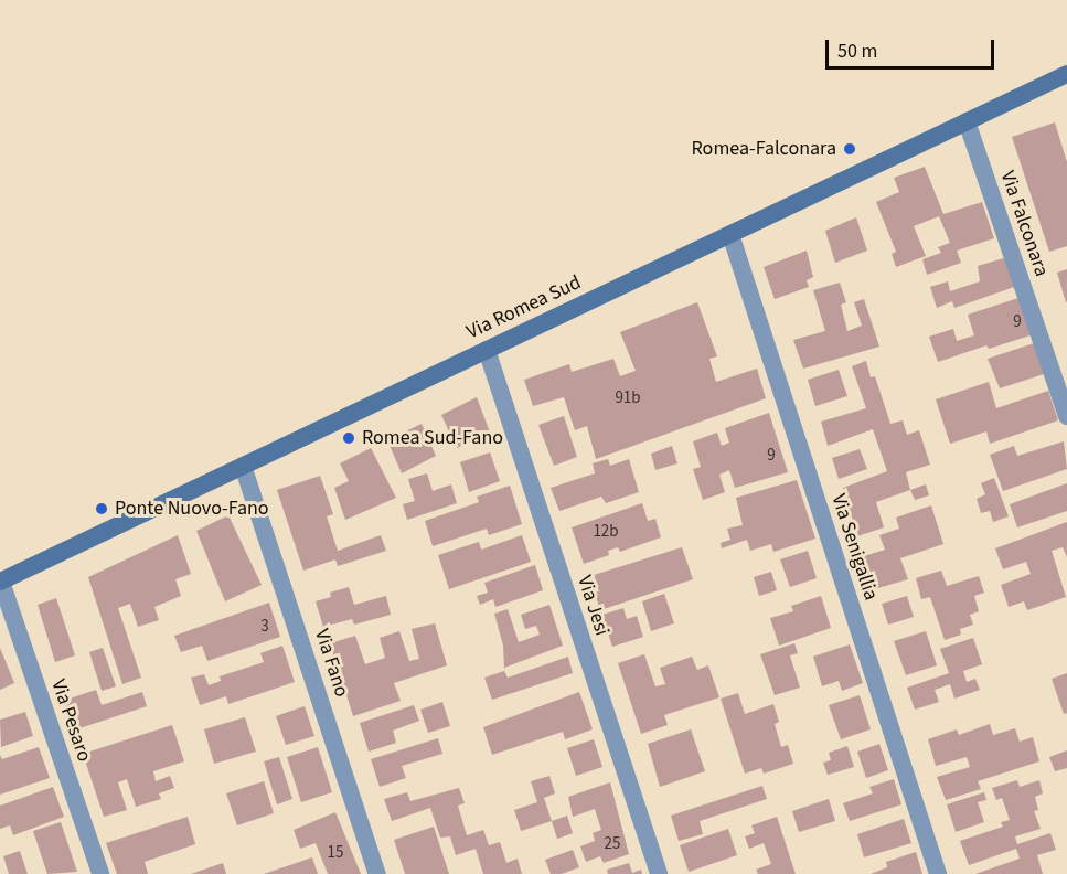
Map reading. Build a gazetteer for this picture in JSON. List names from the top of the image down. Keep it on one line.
{"streets":{"main road":["Via Romea Sud"],"street":["Via Falconara","Via Senigallia","Via Jesi","Via Fano","Via Pesaro"]},"crossings":[["Via Falconara","Via Romea Sud"],["Via Romea Sud","Via Senigallia"],["Via Romea Sud","Via Jesi"],["Via Romea Sud","Via Fano"],["Via Romea Sud","Via Pesaro"]],"places":["Romea-Falconara","Romea Sud-Fano","Ponte Nuovo-Fano"],"house_numbers":["9","91b","9","12b","3","25","15"],"scale_bar":"50 m"}
